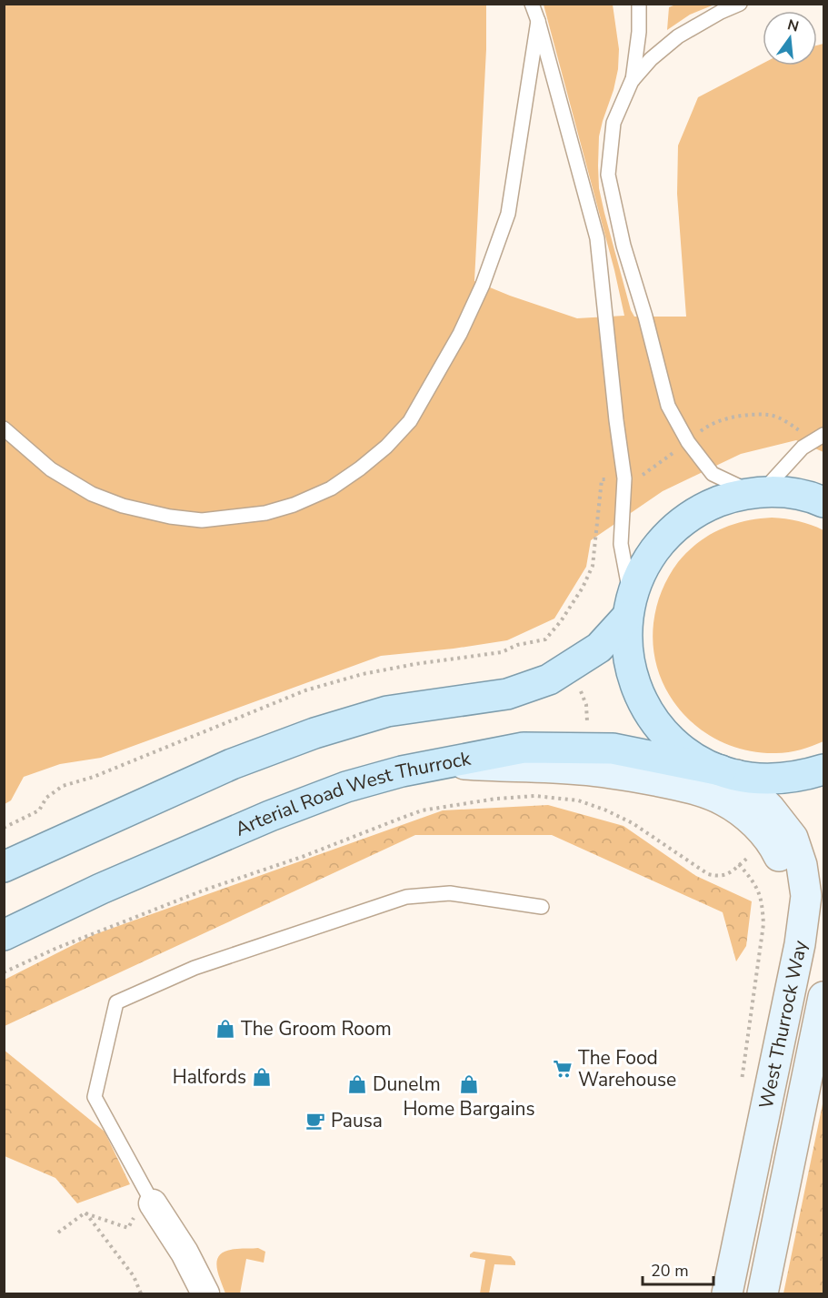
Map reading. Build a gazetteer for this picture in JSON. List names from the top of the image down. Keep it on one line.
{"streets":{"main road":["Arterial Road West Thurrock","West Thurrock Way"]},"crossings":[["Arterial Road West Thurrock","West Thurrock Way"]],"places":{"shop":["The Groom Room","Halfords","Dunelm","Home Bargains"],"supermarket":["The Food Warehouse"],"cafe":["Pausa"]},"scale_bar":"20 m","north":"top"}
